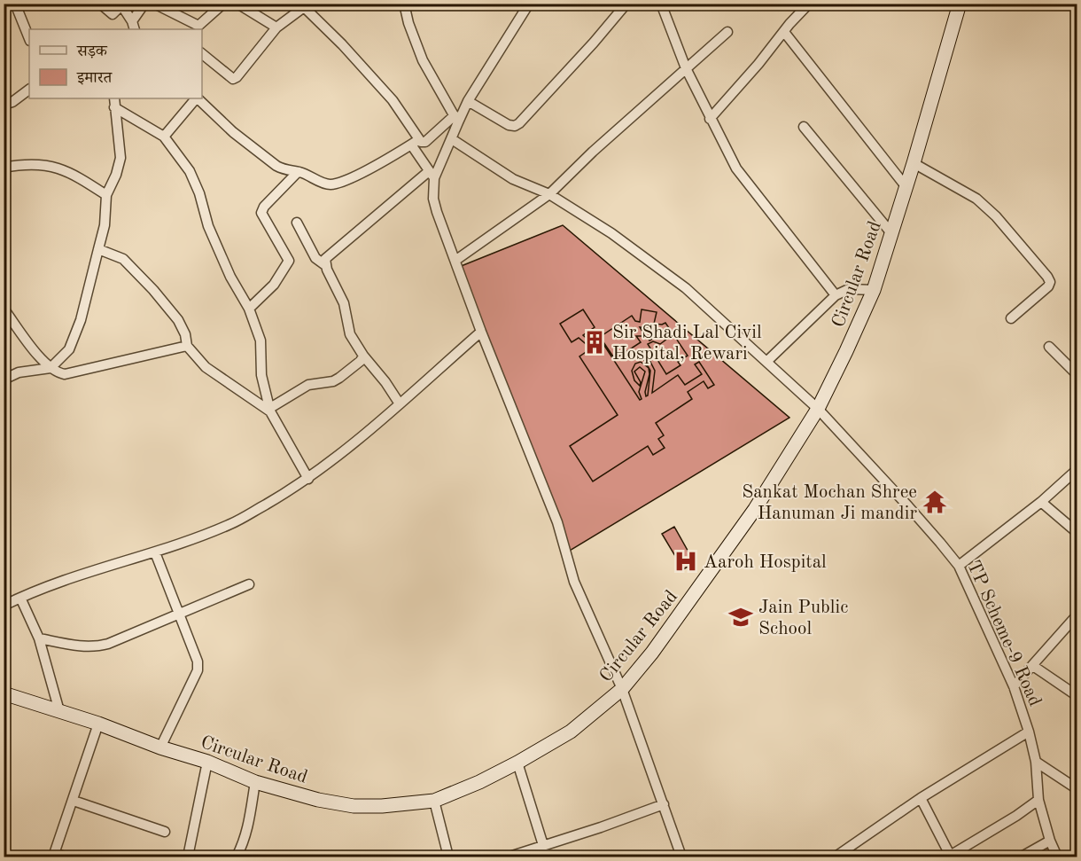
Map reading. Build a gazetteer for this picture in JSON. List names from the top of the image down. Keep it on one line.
{"streets":{"main road":["Circular Road"],"street":["TP Scheme-9 Road"]},"crossings":[["Circular Road","TP Scheme-9 Road"]],"places":{"building":["Sir Shadi Lal Civil Hospital, Rewari"],"temple":["Sankat Mochan Shree Hanuman Ji mandir"],"hospital":["Aaroh Hospital"],"school or university":["Jain Public School"]},"legend":["सड़क","इमारत"]}
